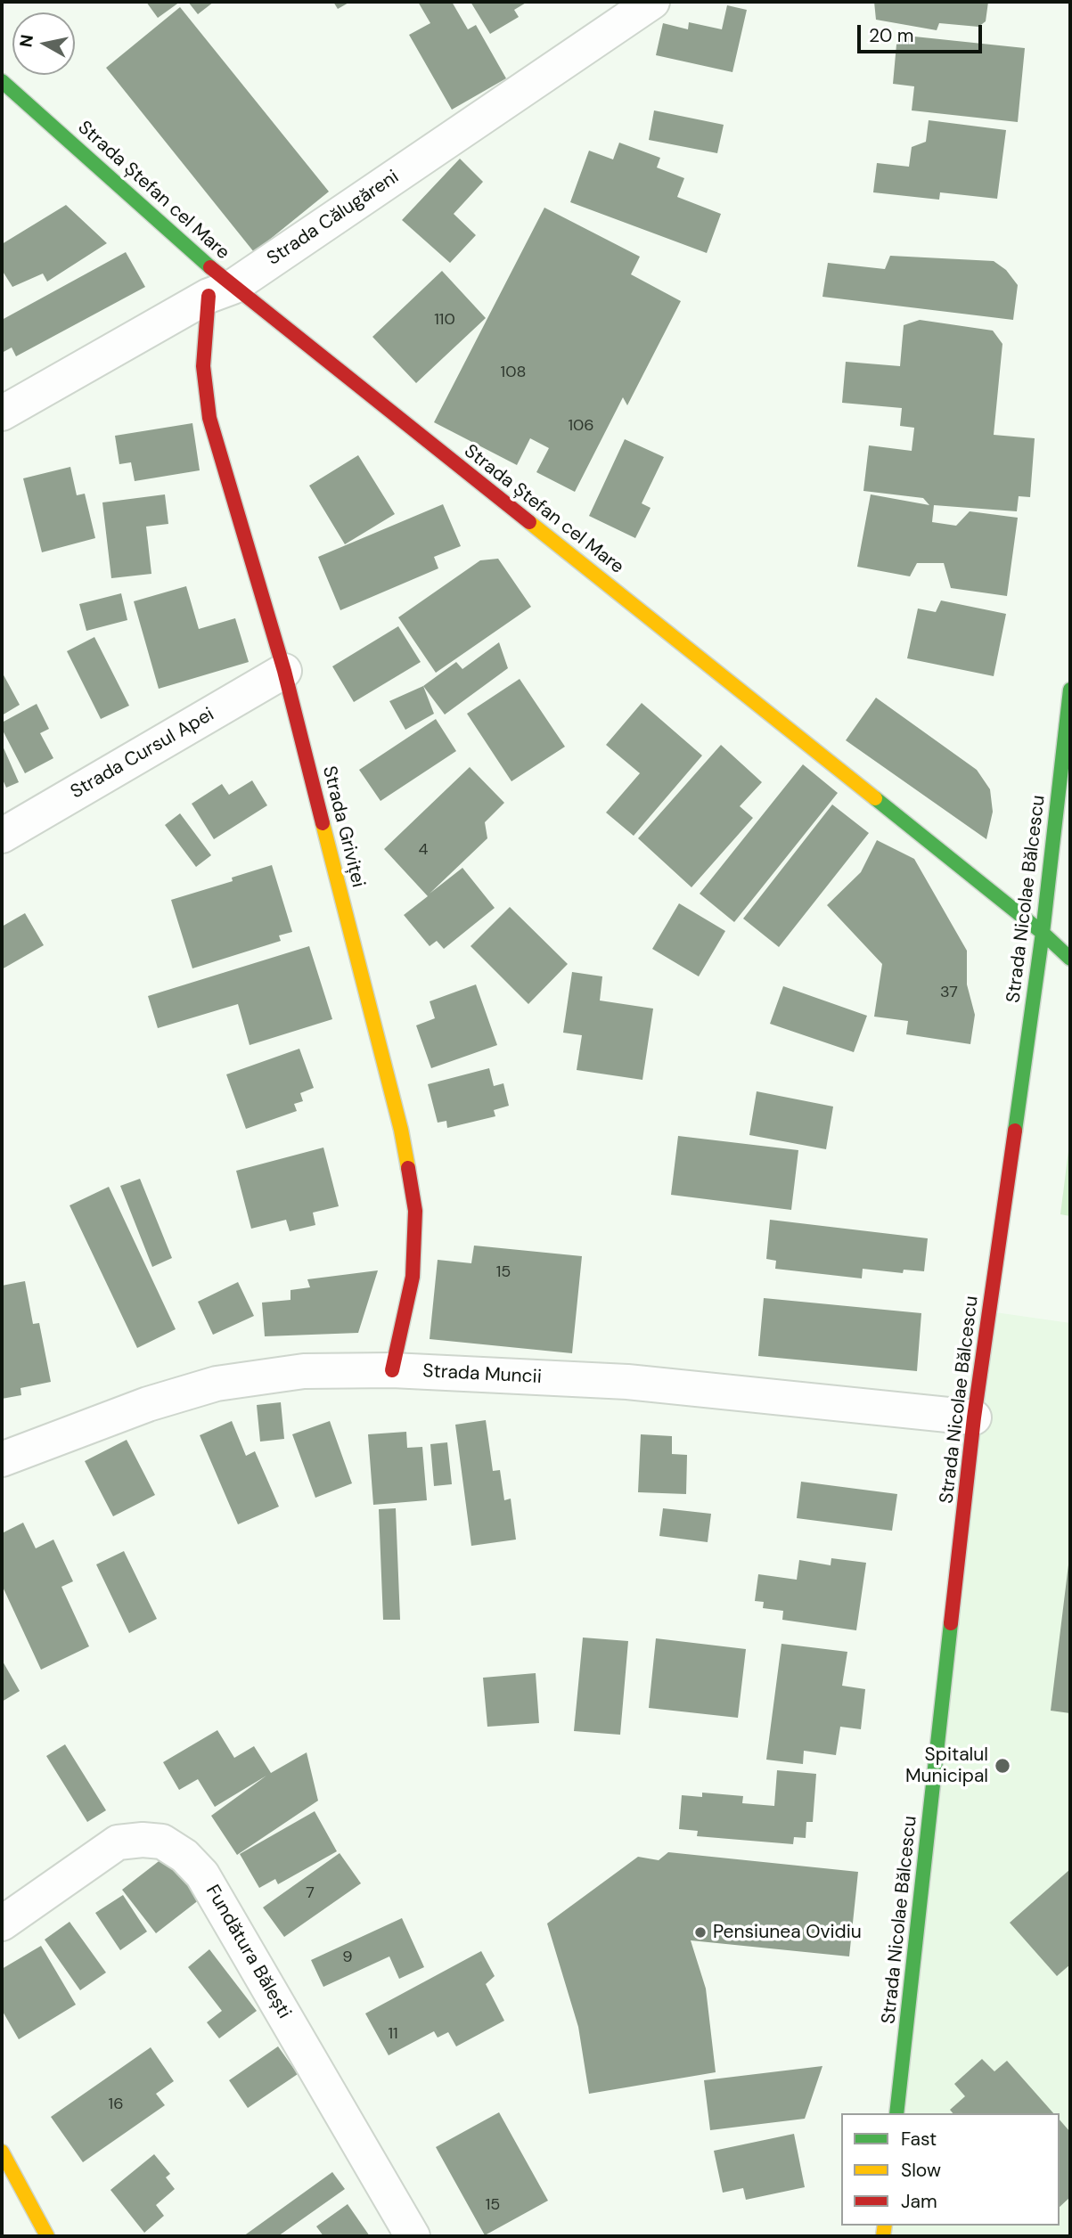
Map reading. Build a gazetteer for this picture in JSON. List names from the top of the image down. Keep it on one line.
{"streets":{"street":["Strada Ștefan cel Mare","Strada Călugăreni","Strada Cursul Apei","Strada Griviței","Strada Nicolae Bălcescu","Strada Muncii","Fundătura Bălești"]},"crossings":[["Strada Ștefan cel Mare","Strada Călugăreni"],["Strada Ștefan cel Mare","Strada Griviței"],["Strada Ștefan cel Mare","Strada Nicolae Bălcescu"],["Strada Călugăreni","Strada Griviței"],["Strada Cursul Apei","Strada Griviței"],["Strada Griviței","Strada Muncii"],["Strada Nicolae Bălcescu","Strada Muncii"]],"places":["Spitalul Municipal","Pensiunea Ovidiu"],"house_numbers":["110","108","106","4","37","15","7","9","11","16","15"],"legend":["Fast","Slow","Jam"],"scale_bar":"20 m","north":"left"}
